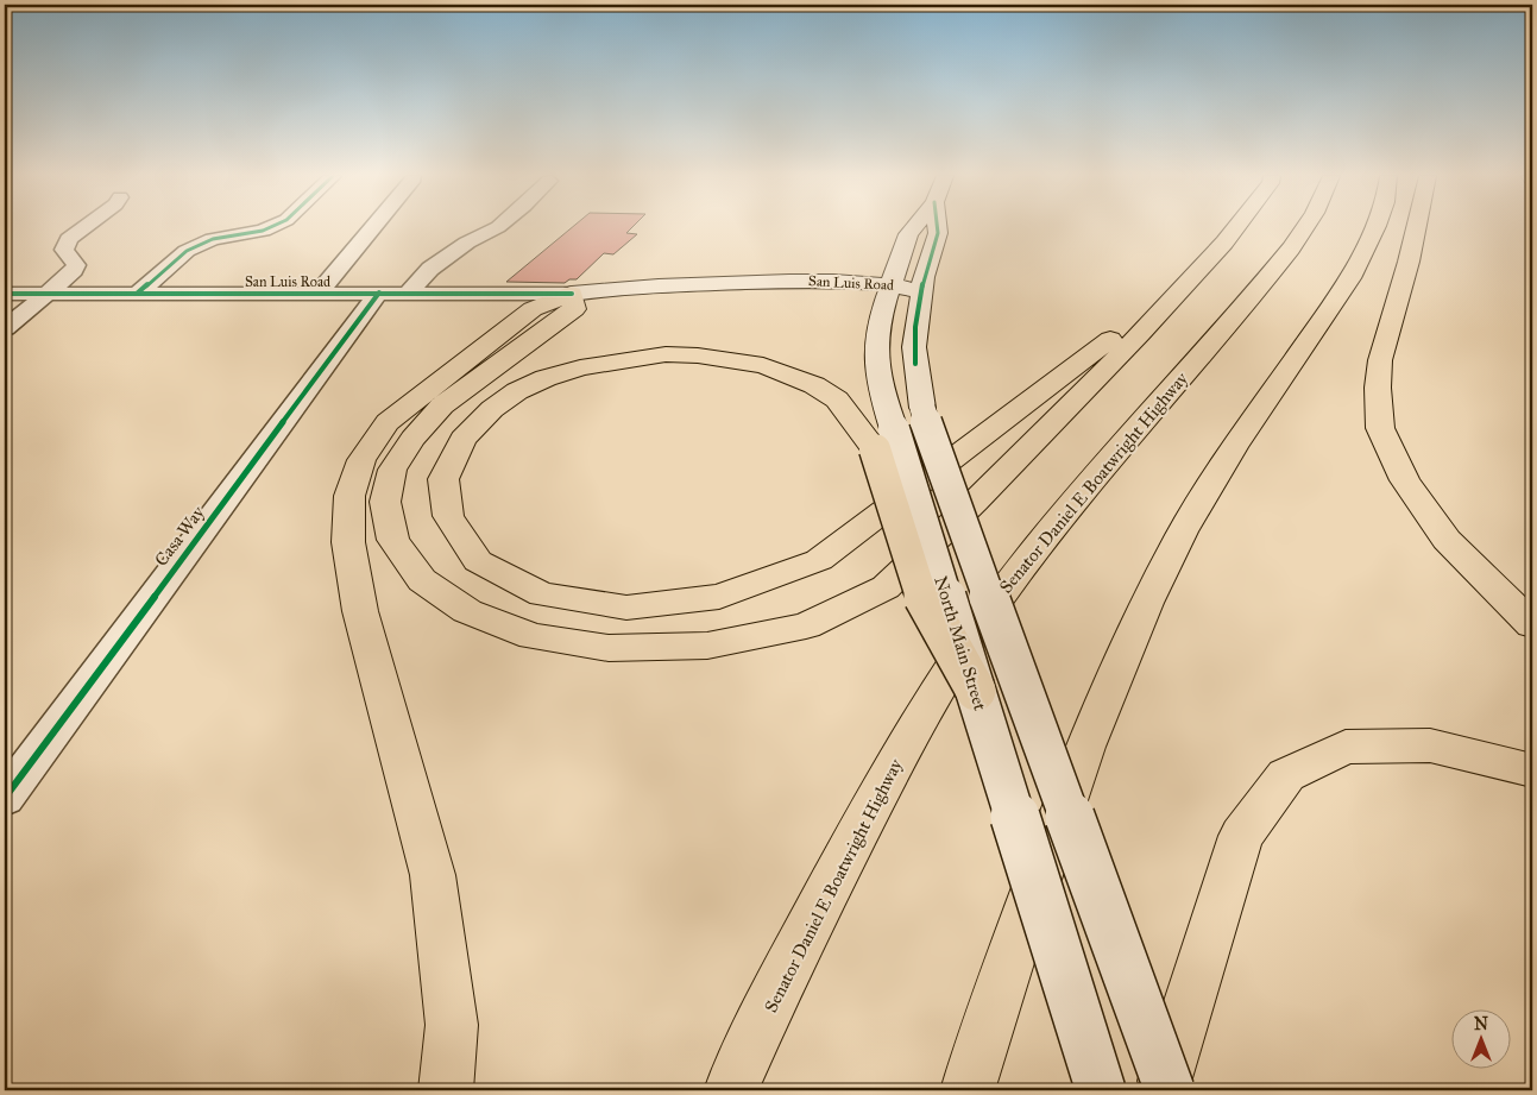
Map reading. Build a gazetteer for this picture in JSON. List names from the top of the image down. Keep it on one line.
{"streets":{"highway":["Senator Daniel E Boatwright Highway"],"main road":["San Luis Road","North Main Street"],"street":["Casa Way"]},"crossings":[["San Luis Road","Casa Way"]],"north":"top"}
